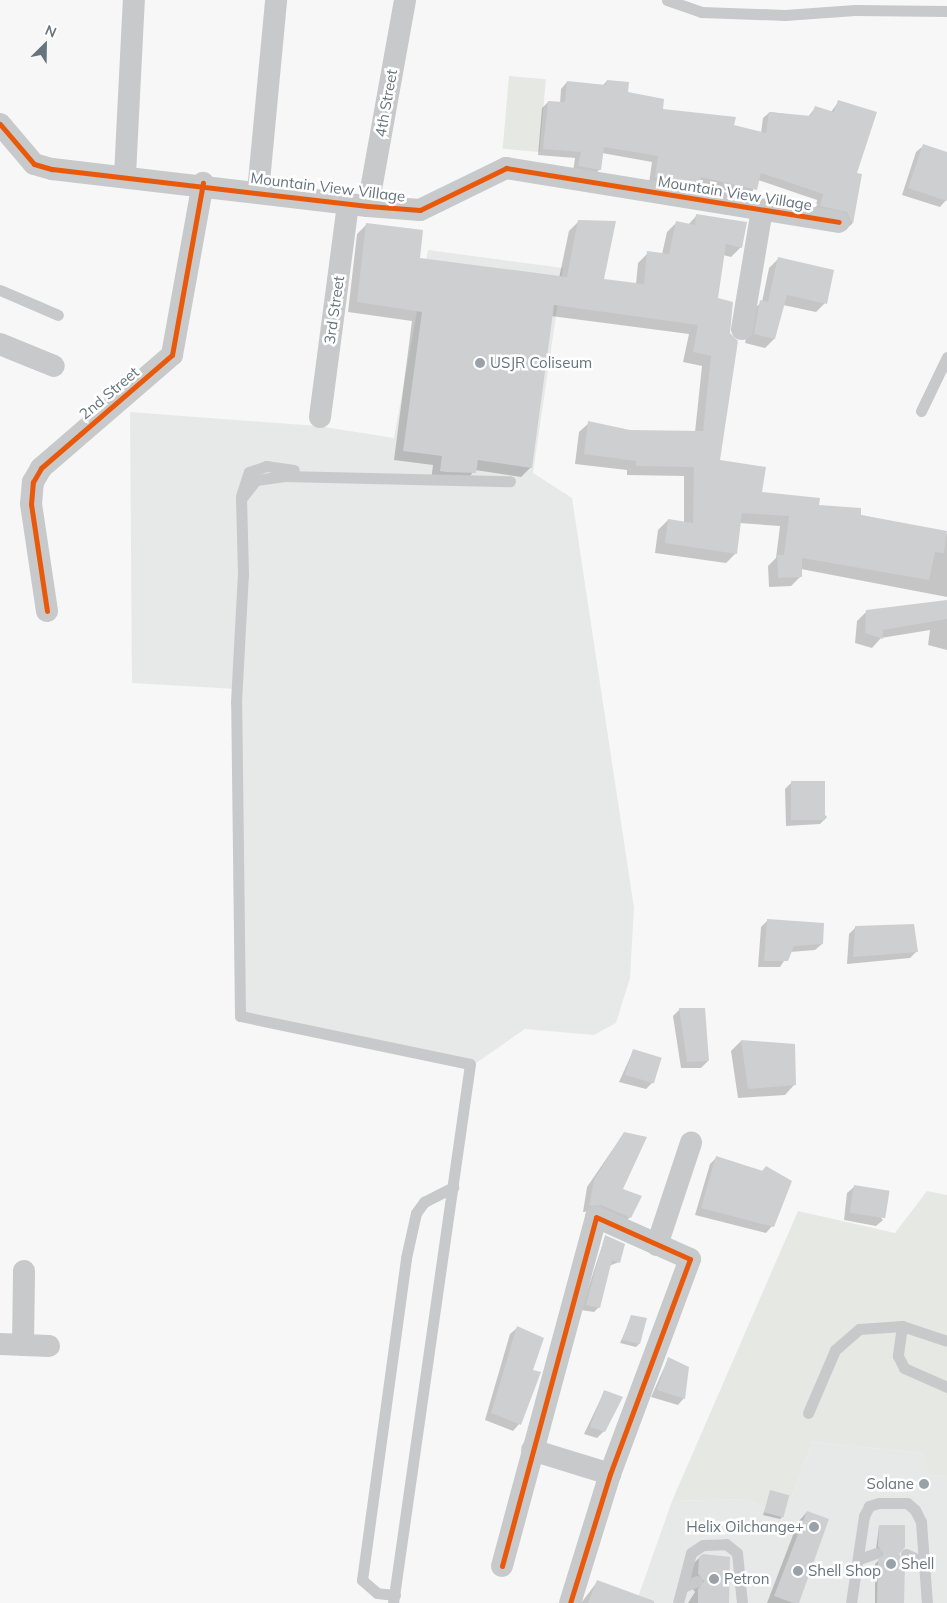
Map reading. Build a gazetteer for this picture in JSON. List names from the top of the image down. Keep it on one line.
{"streets":{"street":["4th Street","Mountain View Village","3rd Street","2nd Street"]},"crossings":[["4th Street","Mountain View Village"],["4th Street","3rd Street"],["Mountain View Village","3rd Street"],["Mountain View Village","2nd Street"]],"places":["USJR Coliseum","Solane","Helix Oilchange+","Shell","Shell Shop","Petron"],"north":"top right"}
